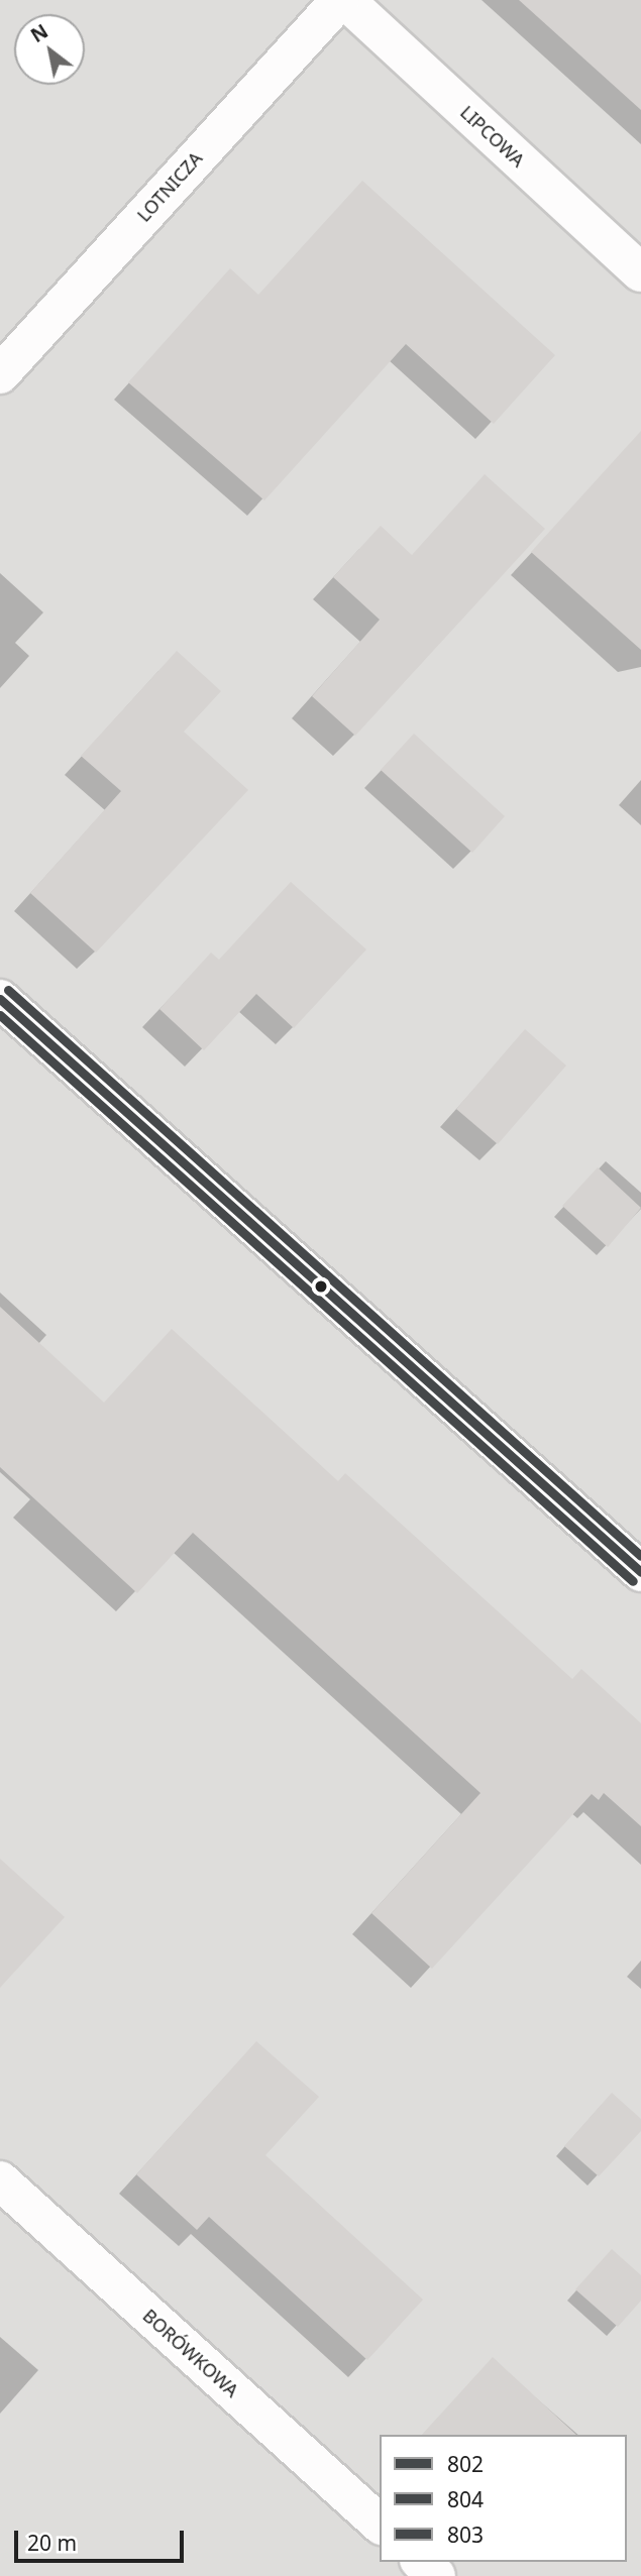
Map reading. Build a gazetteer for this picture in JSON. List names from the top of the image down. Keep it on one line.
{"streets":{"street":["LIPCOWA","LOTNICZA","BORÓWKOWA"]},"crossings":[["LIPCOWA","LOTNICZA"]],"lines":["transit line 803","transit line 802","transit line 804"],"legend":["802","804","803"],"scale_bar":"20 m","north":"top left"}
